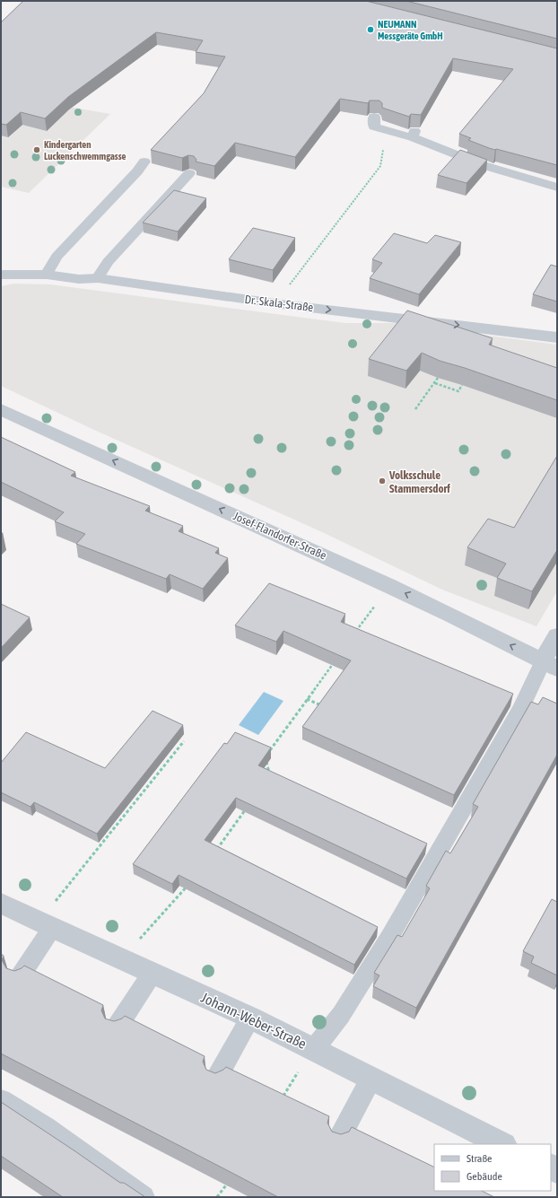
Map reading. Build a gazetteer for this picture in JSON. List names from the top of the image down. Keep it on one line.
{"streets":{"street":["Dr.-Skala-Straße","Josef-Flandorfer-Straße","Johann-Weber-Straße"]},"one_way":["Dr.-Skala-Straße","Josef-Flandorfer-Straße"],"places":["NEUMANN Messgeräte GmbH","Kindergarten Luckenschwemmgasse","Volksschule Stammersdorf"],"legend":["Straße","Gebäude"]}
